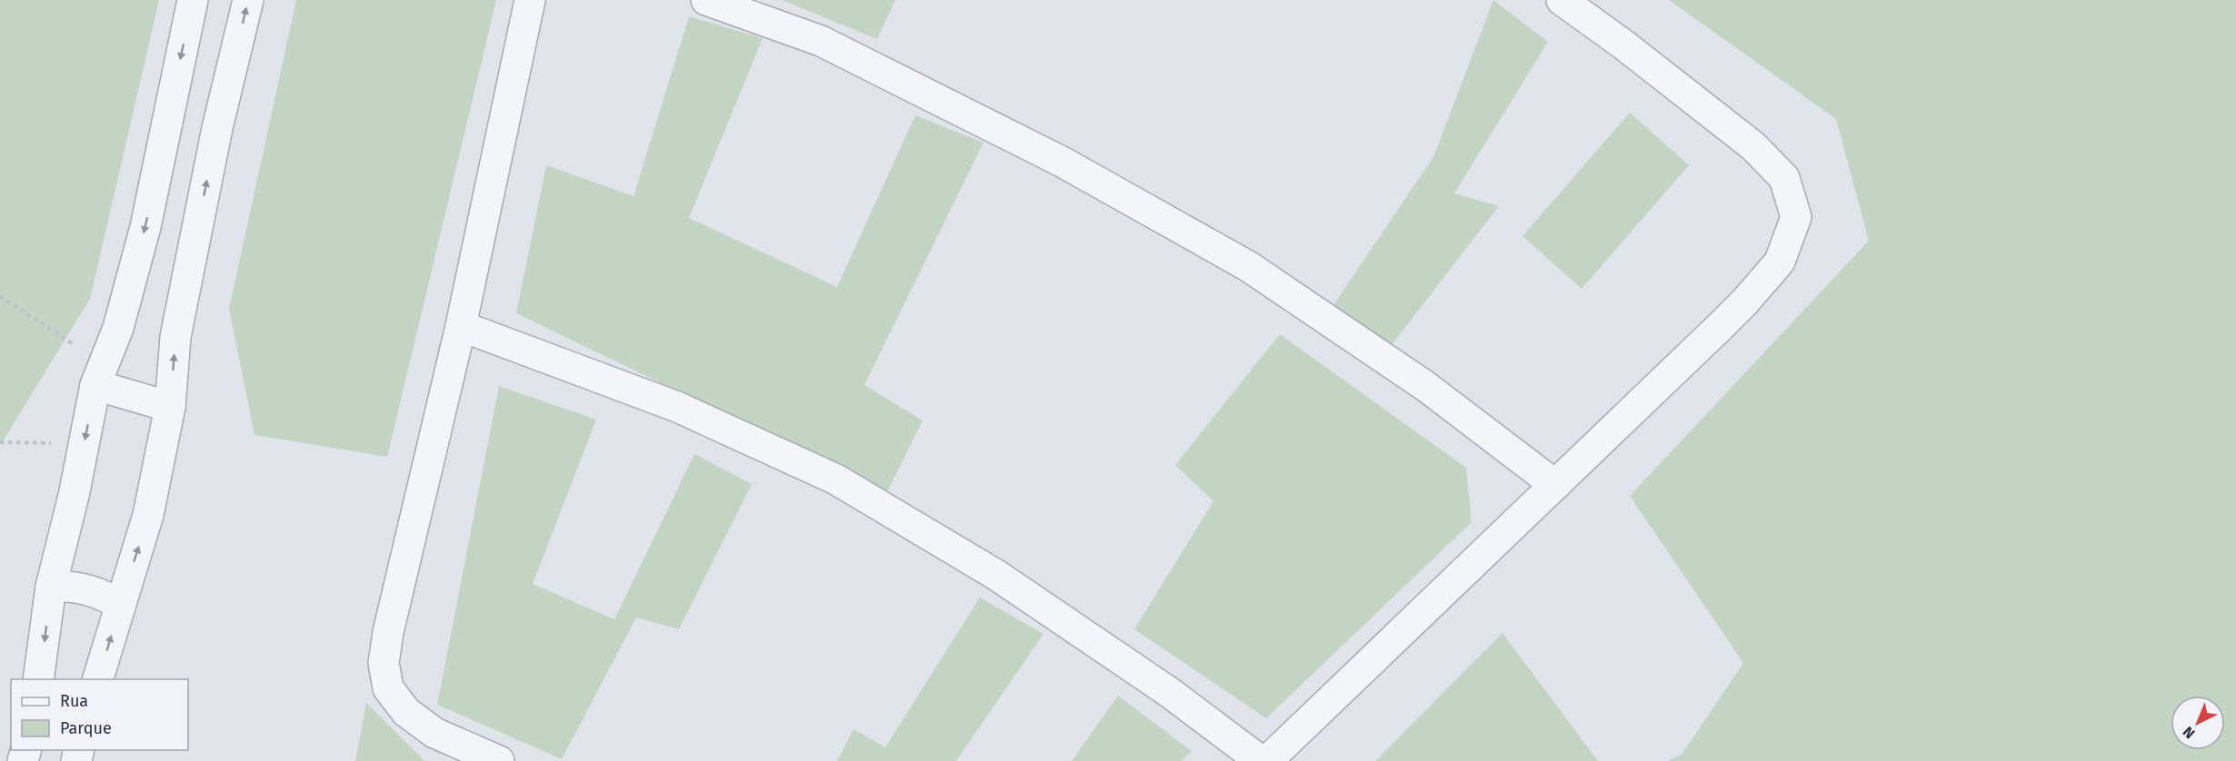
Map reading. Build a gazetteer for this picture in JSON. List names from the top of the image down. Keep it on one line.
{"legend":["Rua","Parque"],"north":"bottom left"}
